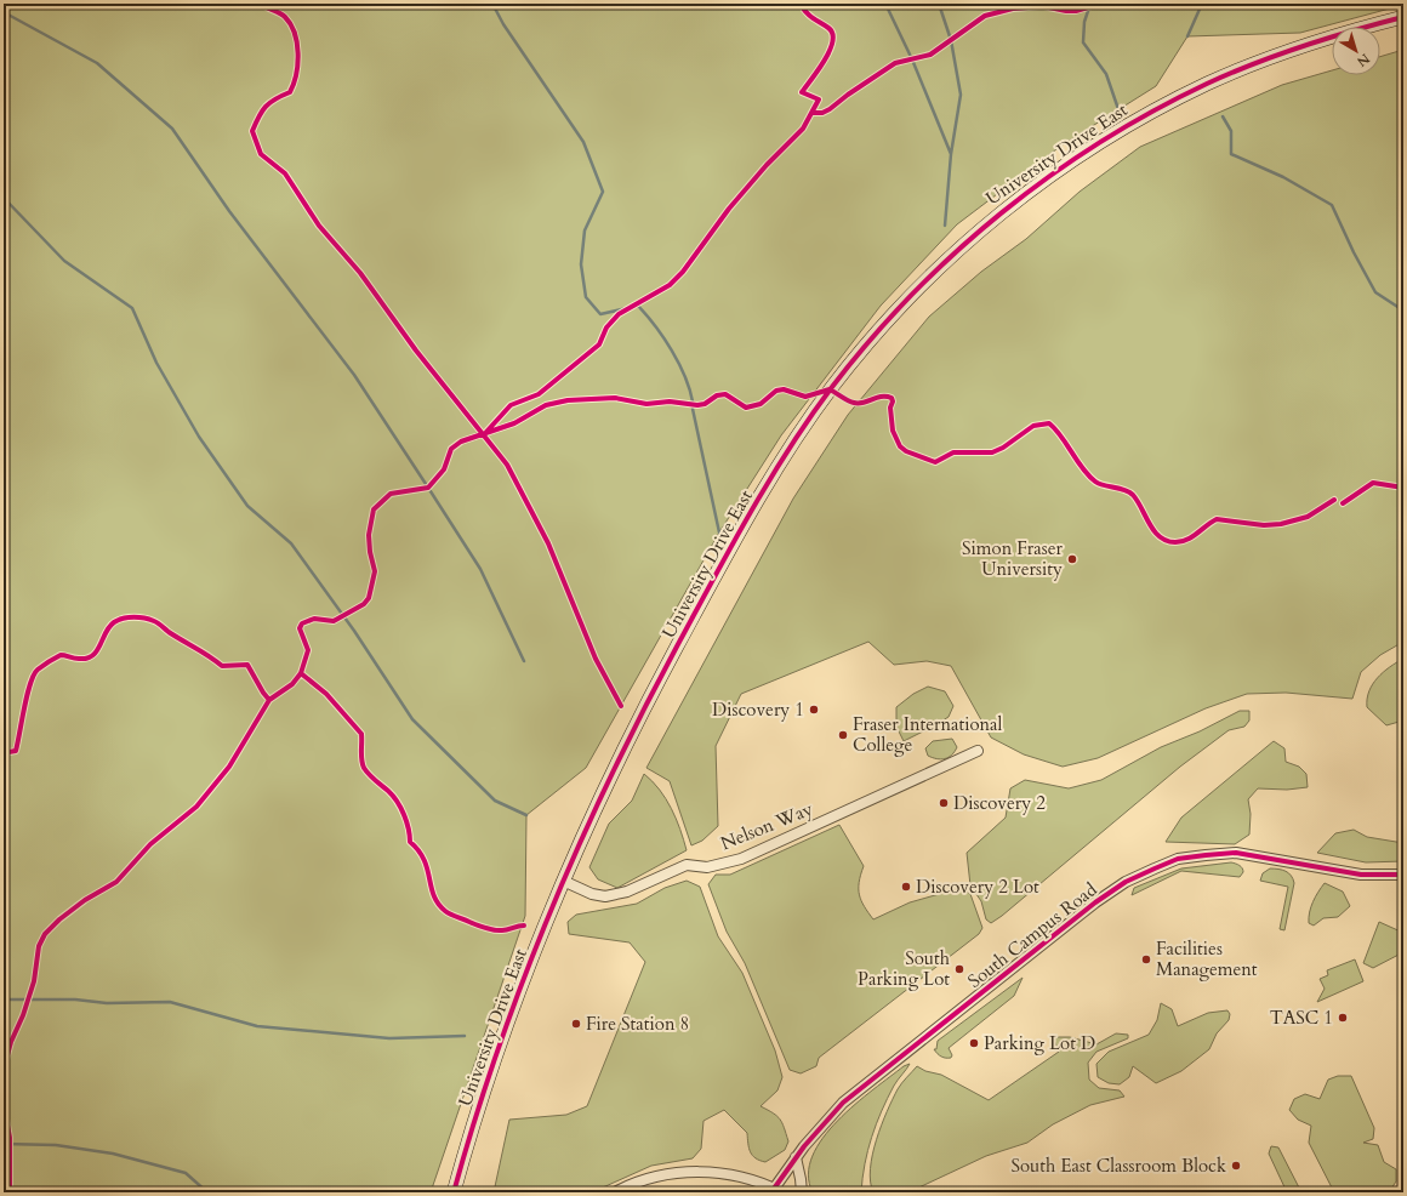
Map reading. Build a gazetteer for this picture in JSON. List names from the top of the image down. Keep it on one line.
{"streets":{"street":["University Drive East","Nelson Way","South Campus Road"]},"crossings":[["University Drive East","Nelson Way"]],"places":["Simon Fraser University","Discovery 1","Fraser International College","Discovery 2","Discovery 2 Lot","Facilities Management","South Parking Lot","TASC 1","Fire Station 8","Parking Lot D","South East Classroom Block"],"north":"bottom right"}
